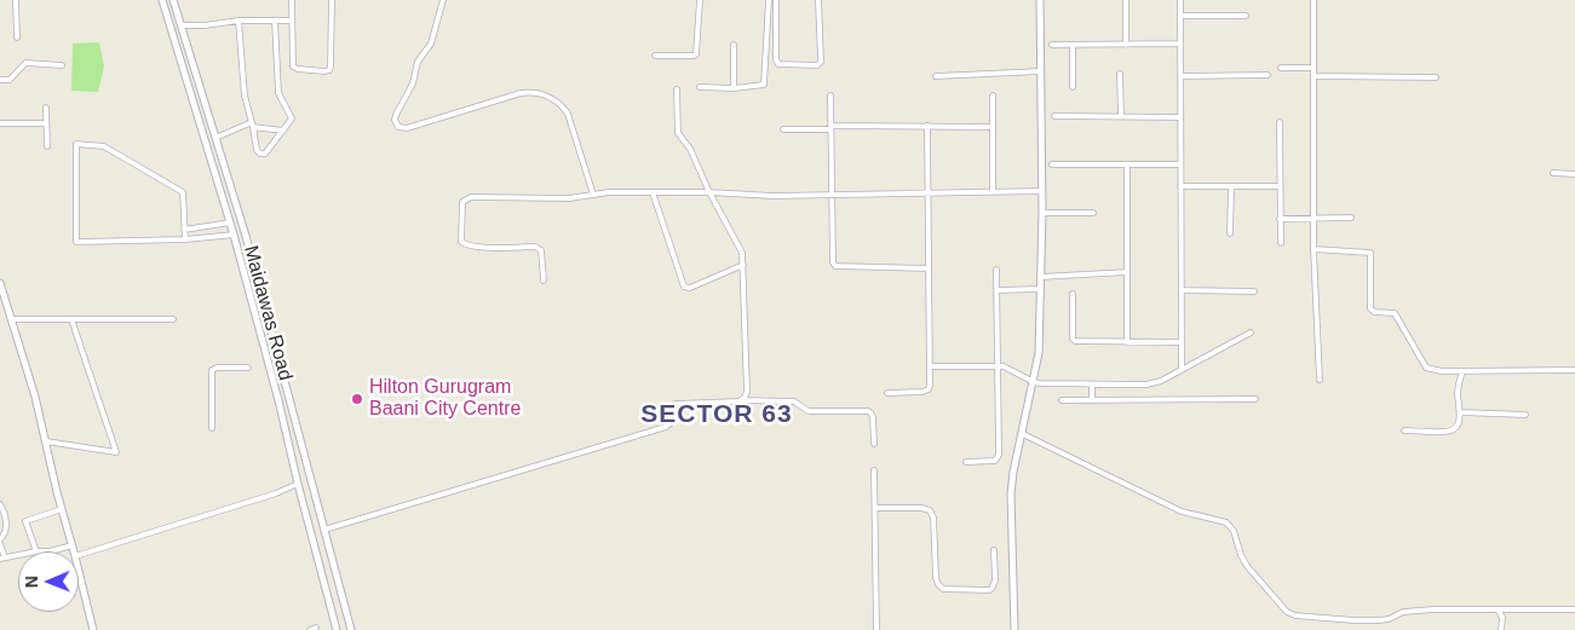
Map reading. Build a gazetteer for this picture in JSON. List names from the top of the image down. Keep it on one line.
{"streets":{"street":["Maidawas Road"]},"districts":["SECTOR 63"],"places":["Hilton Gurugram Baani City Centre"],"north":"left"}
